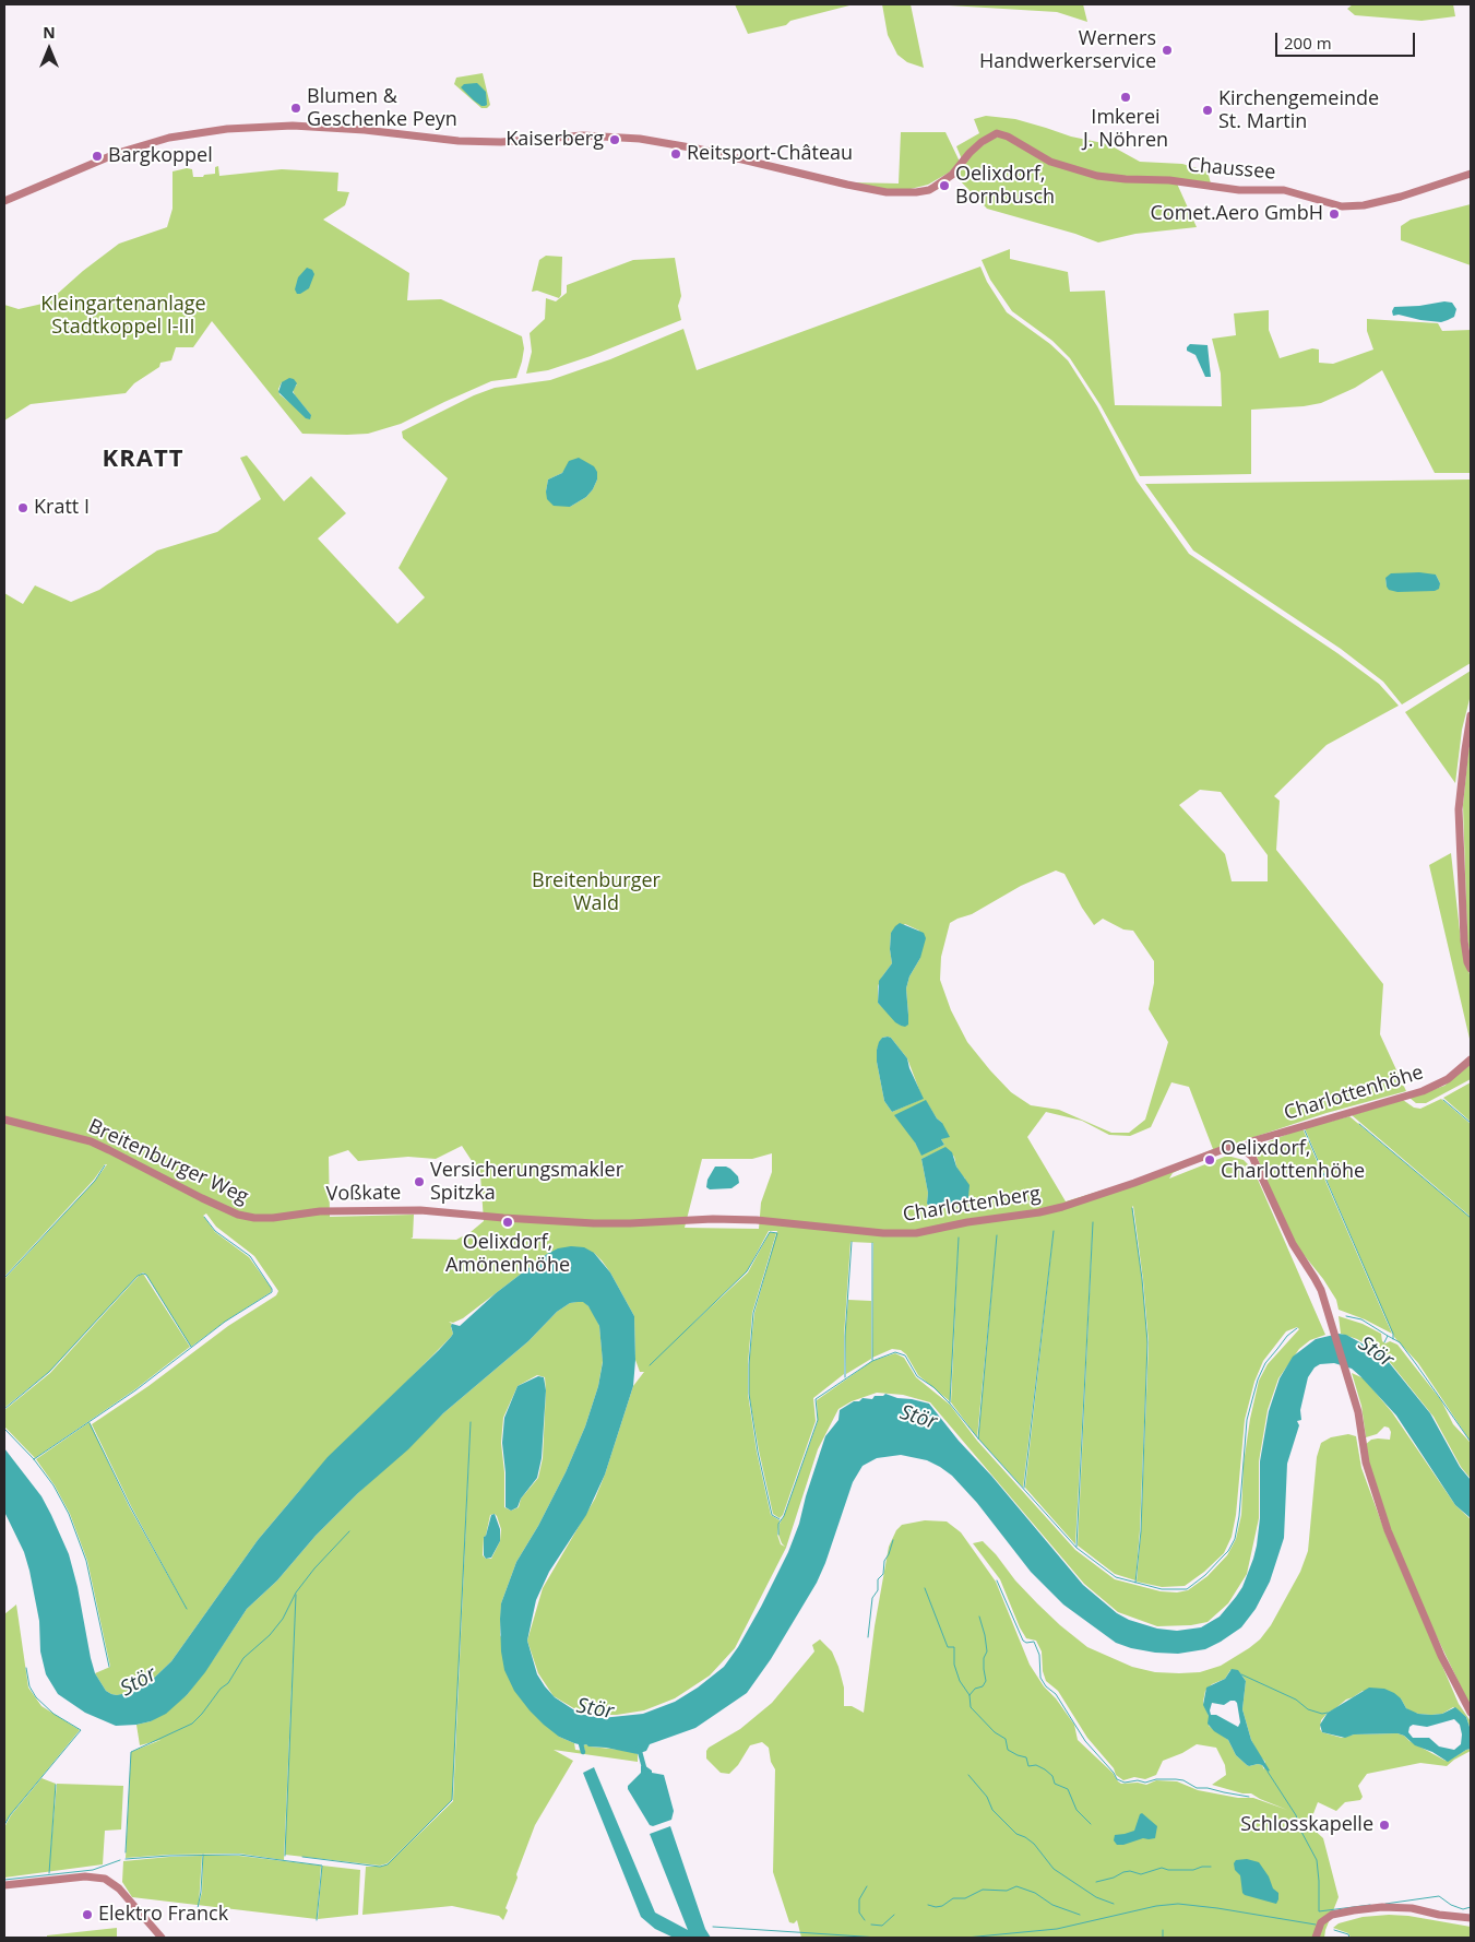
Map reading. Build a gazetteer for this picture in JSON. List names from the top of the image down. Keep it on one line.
{"streets":{"street":["Chaussee","Charlottenhöhe","Breitenburger Weg","Voßkate","Charlottenberg"]},"crossings":[["Charlottenhöhe","Charlottenberg"],["Breitenburger Weg","Voßkate"],["Voßkate","Charlottenberg"]],"districts":["KRATT"],"water":["Stör"],"parks":["Kleingartenanlage Stadtkoppel I-III","Breitenburger Wald"],"places":["Werners Handwerkerservice","Imkerei J. Nöhren","Blumen & Geschenke Peyn","Kirchengemeinde St. Martin","Kaiserberg","Reitsport-Château","Bargkoppel","Oelixdorf, Bornbusch","Comet.Aero GmbH","Kratt I","Oelixdorf, Charlottenhöhe","Versicherungsmakler Spitzka","Oelixdorf, Amönenhöhe","Schlosskapelle","Elektro Franck"],"scale_bar":"200 m","north":"top"}
